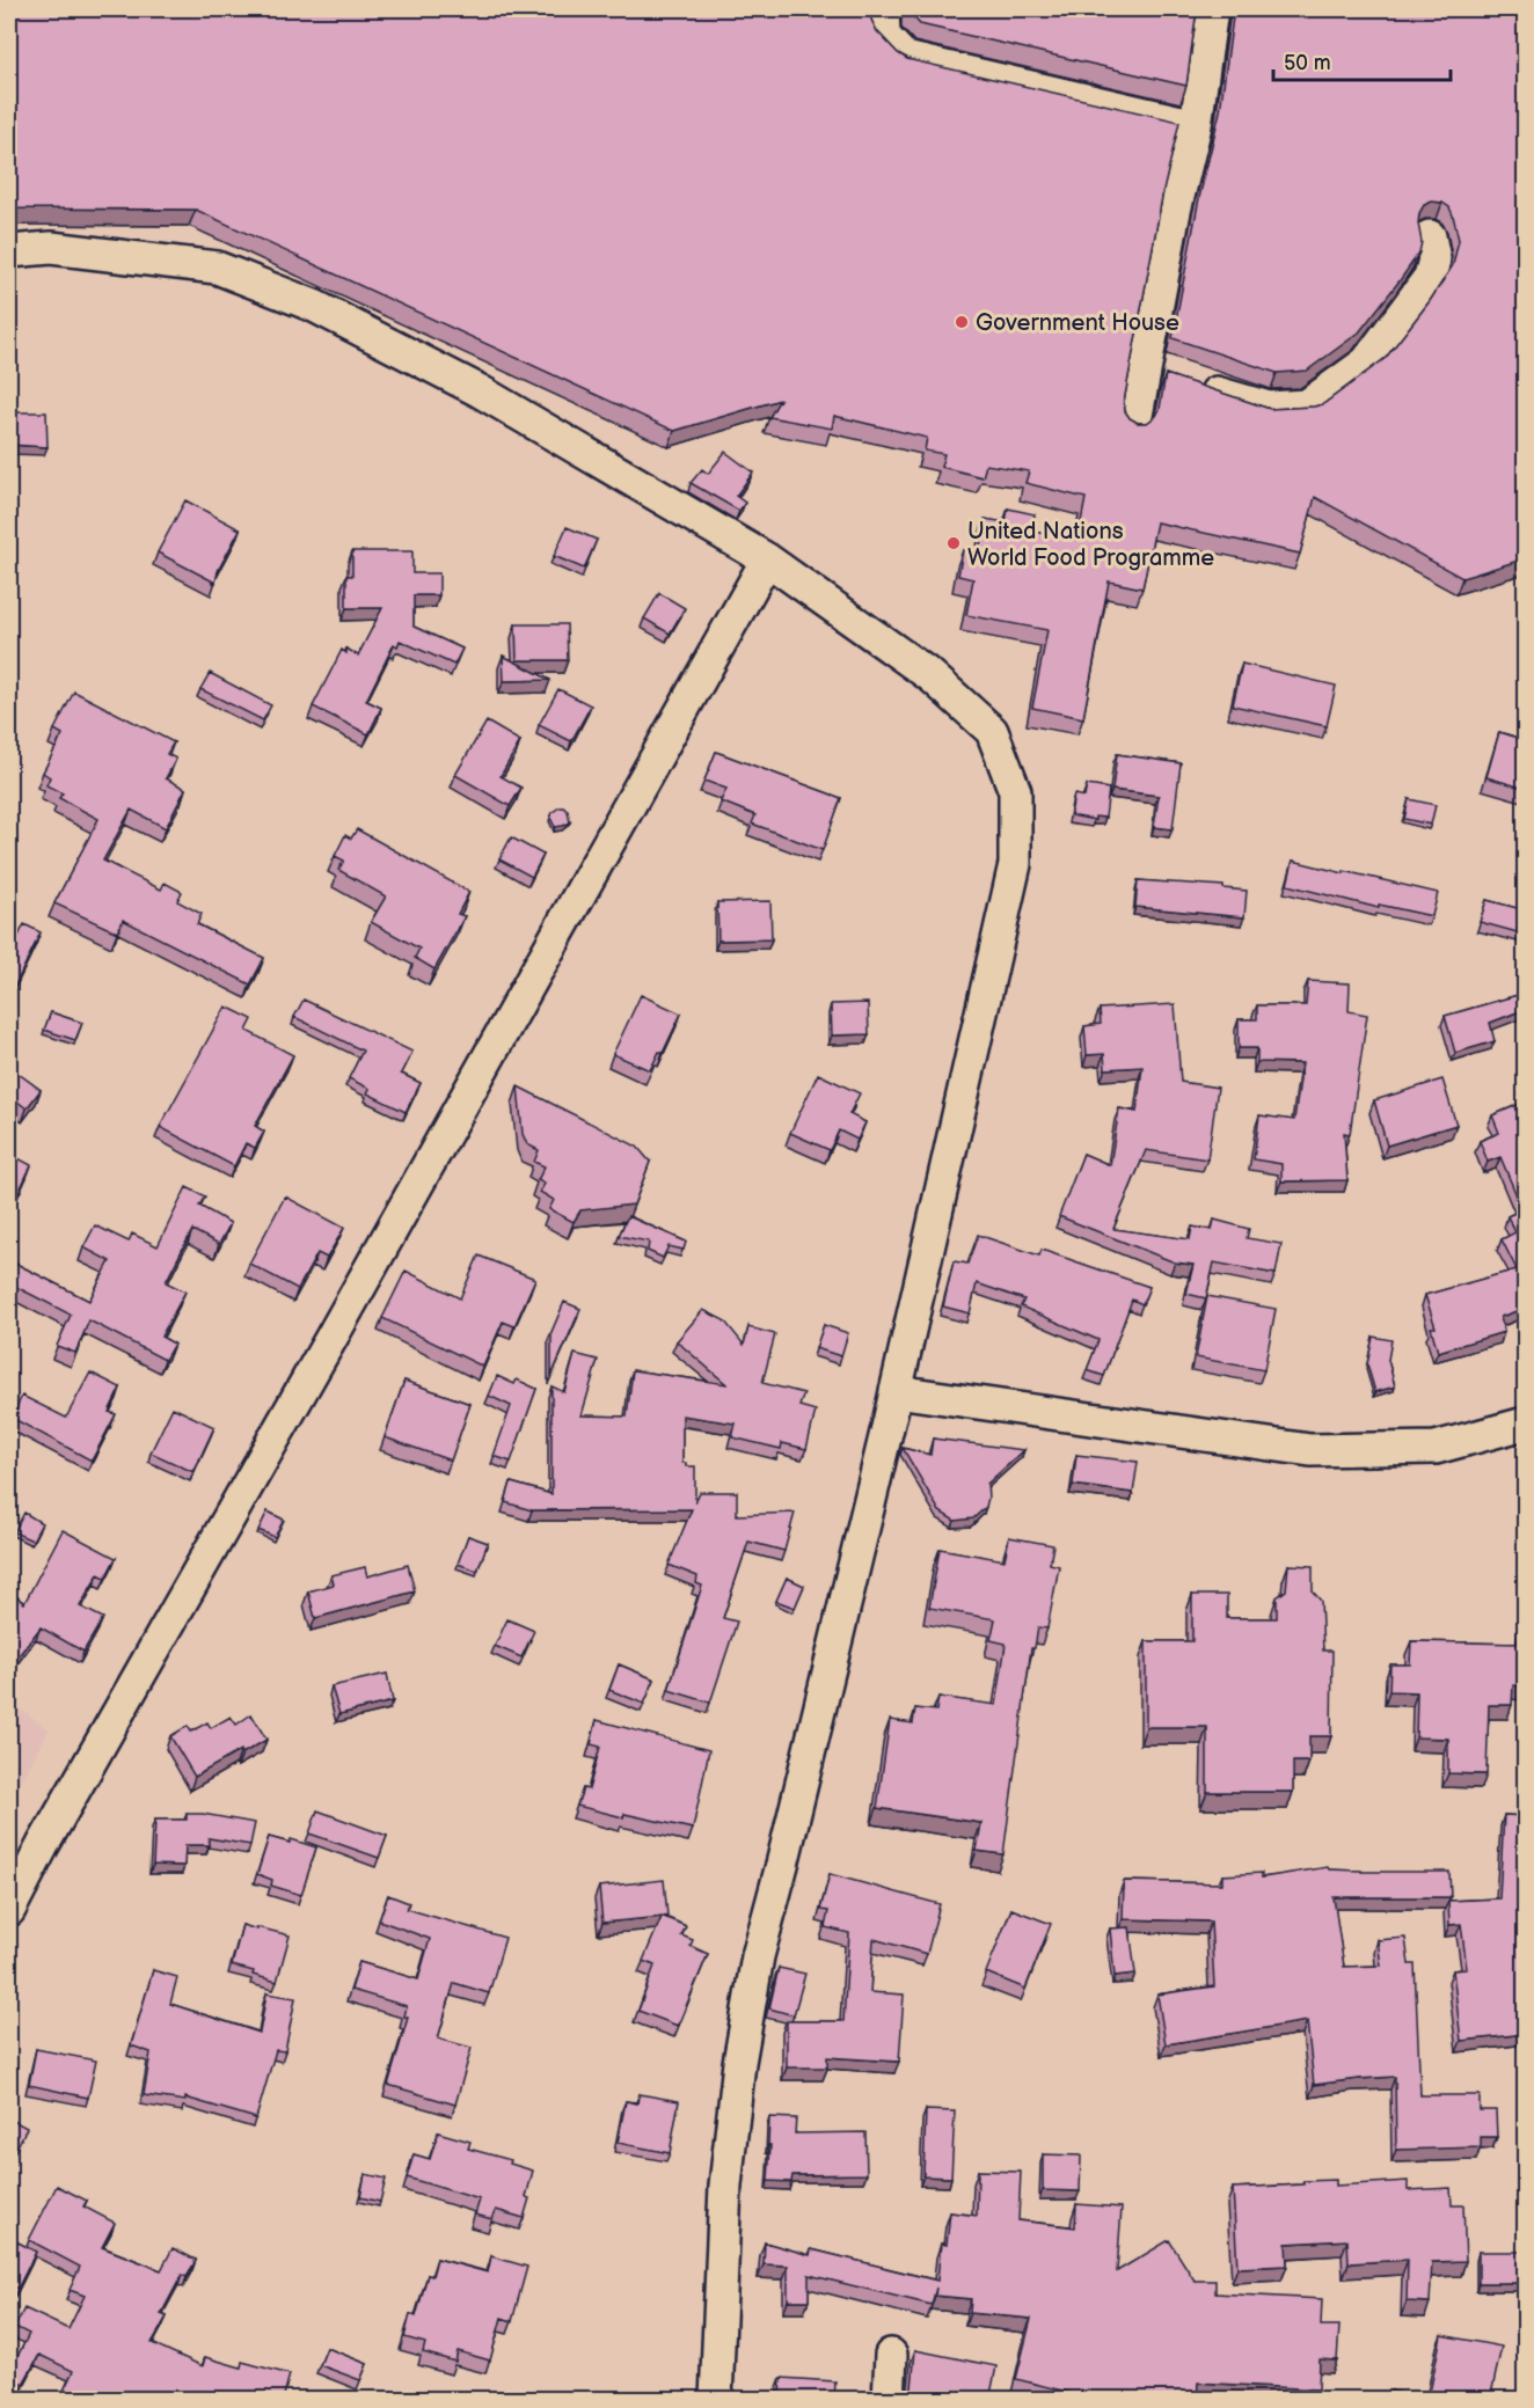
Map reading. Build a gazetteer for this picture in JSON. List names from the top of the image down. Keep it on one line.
{"places":["Government House","United Nations World Food Programme"],"scale_bar":"50 m"}
